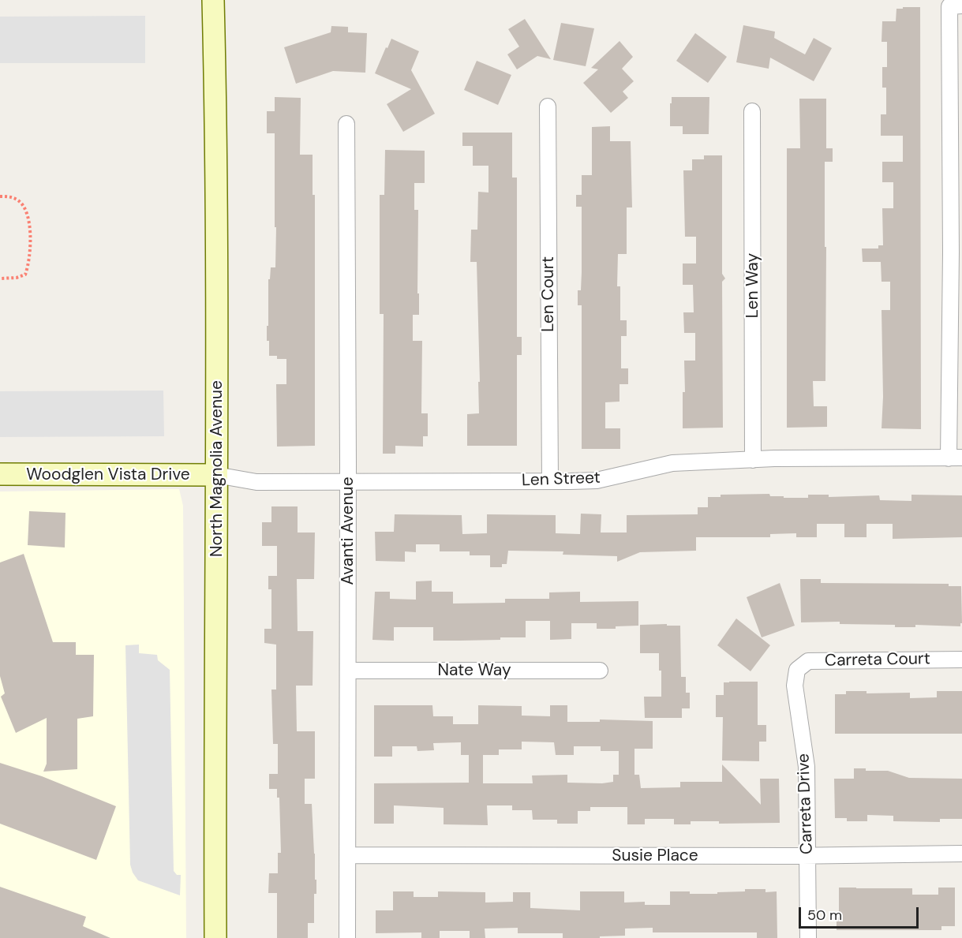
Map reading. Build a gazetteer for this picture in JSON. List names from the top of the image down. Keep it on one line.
{"streets":{"main road":["North Magnolia Avenue","Woodglen Vista Drive"],"street":["Len Way","Len Court","Len Street","Avanti Avenue","Carreta Court","Nate Way","Carreta Drive","Susie Place"]},"crossings":[["Len Way","Len Street"],["Len Court","Len Street"],["North Magnolia Avenue","Woodglen Vista Drive"],["North Magnolia Avenue","Len Street"],["Woodglen Vista Drive","Len Street"],["Len Street","Avanti Avenue"],["Avanti Avenue","Nate Way"],["Avanti Avenue","Susie Place"],["Carreta Court","Carreta Drive"],["Carreta Drive","Susie Place"]],"scale_bar":"50 m"}
